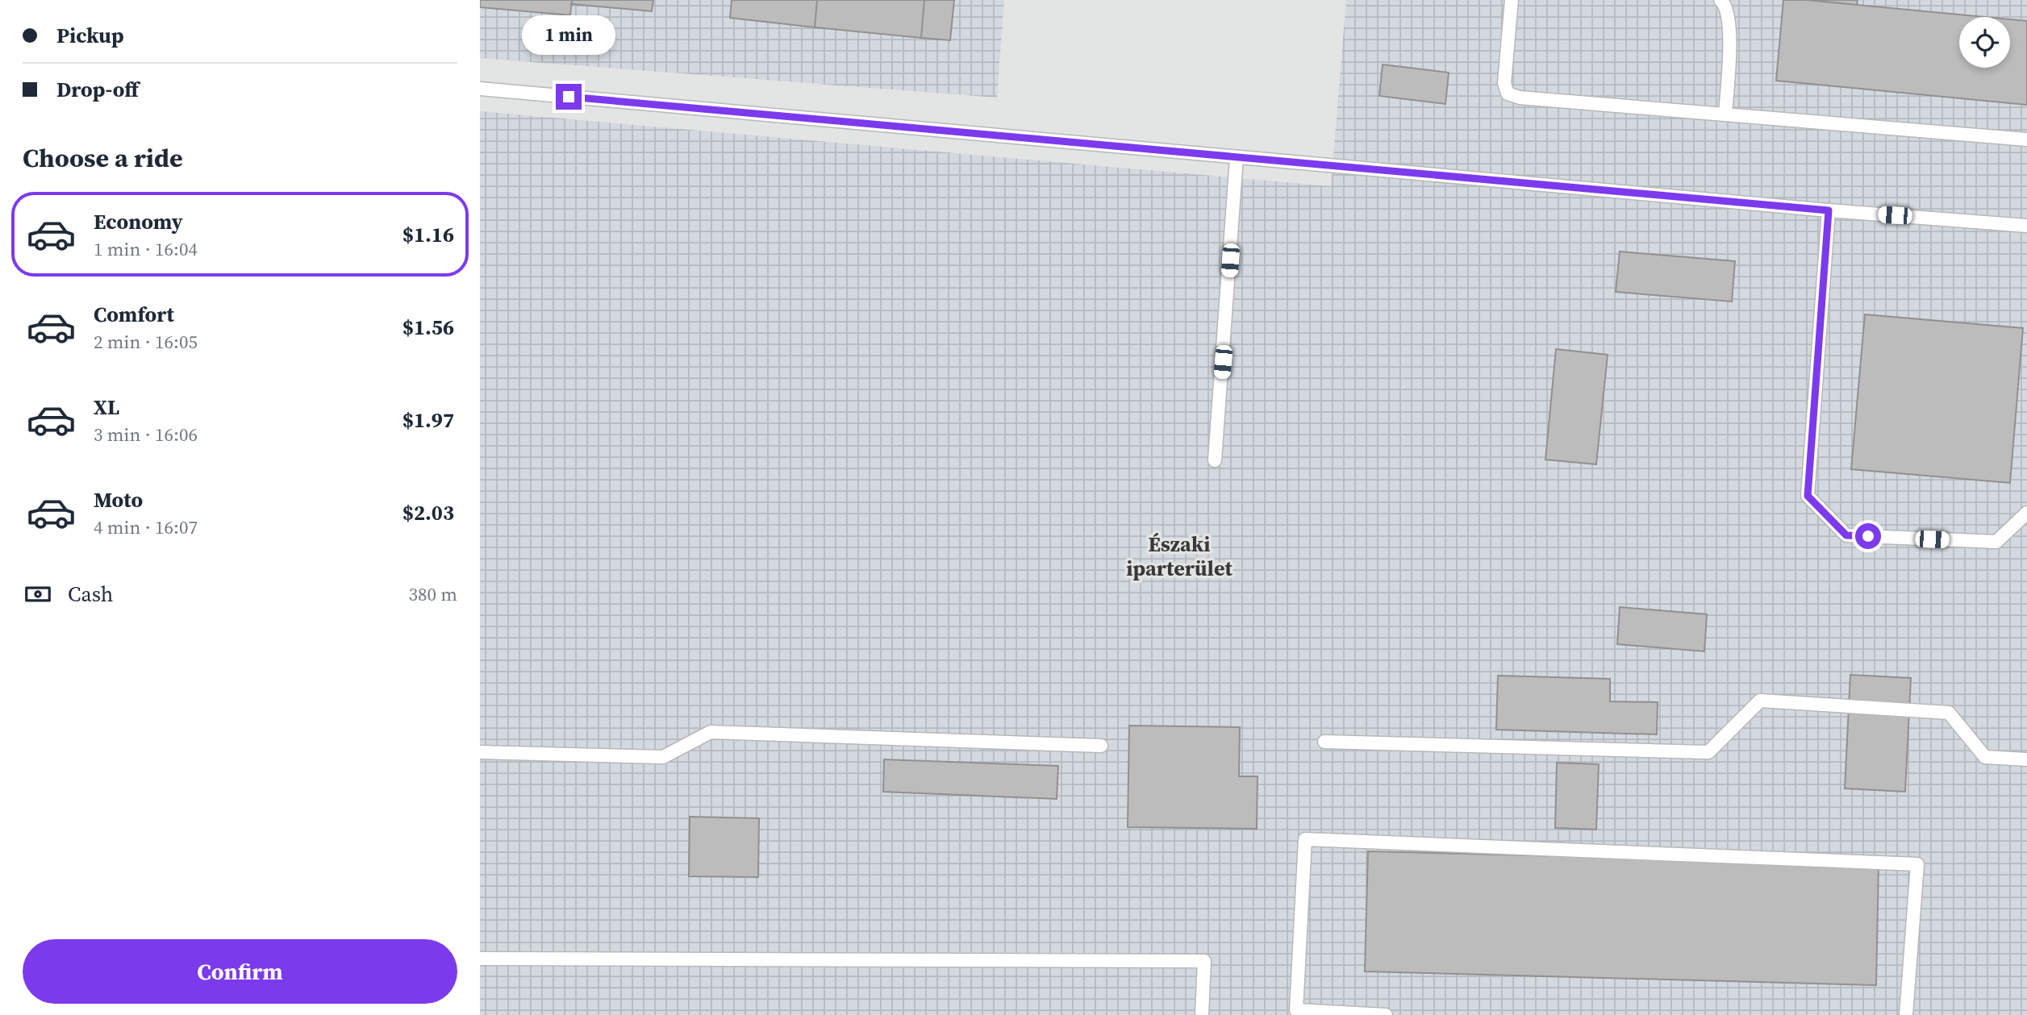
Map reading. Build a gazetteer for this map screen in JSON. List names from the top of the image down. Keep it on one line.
{"districts":["Északi iparterület"],"page":{"banner":["Pickup","Drop-off"],"bubble":"1 min","heading":"Choose a ride","list":[{"name":"Economy","note":"1 min · 16:04","value":"$1.16"},{"name":"Comfort","note":"2 min · 16:05","value":"$1.56"},{"name":"XL","note":"3 min · 16:06","value":"$1.97"},{"name":"Moto","note":"4 min · 16:07","value":"$2.03"}],"pay":["Cash","380 m"],"buttons":"Confirm"}}
